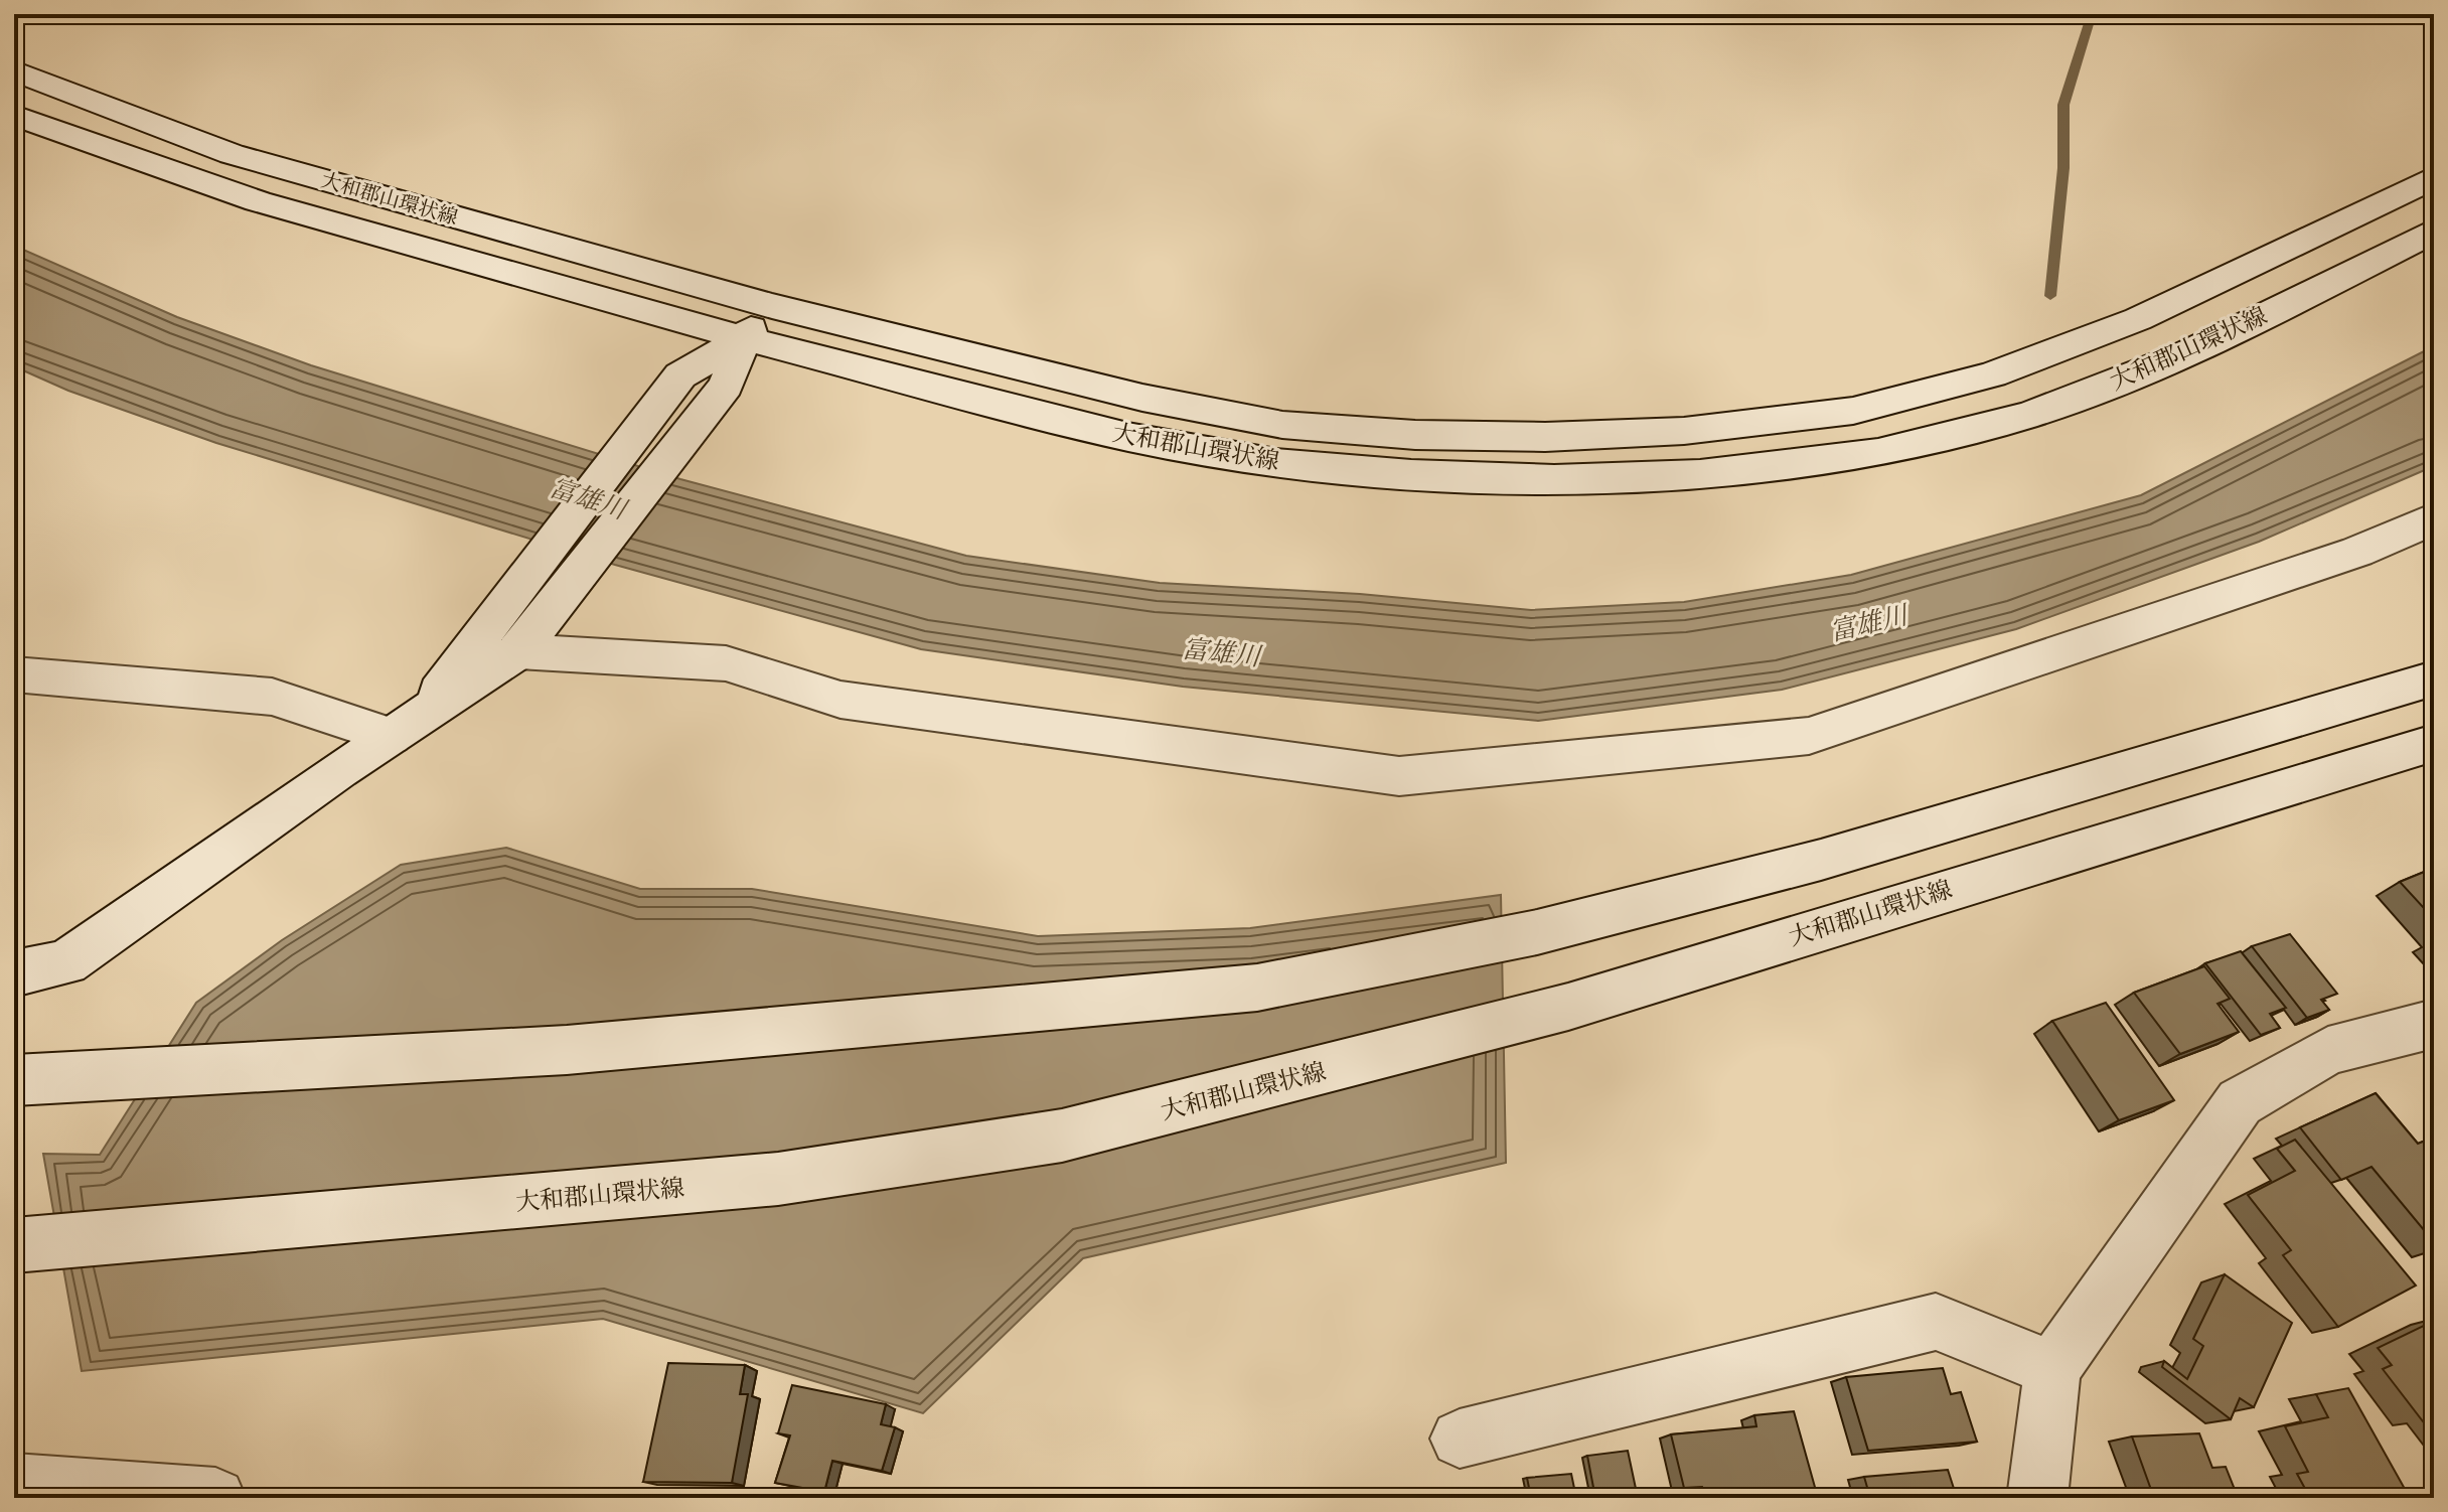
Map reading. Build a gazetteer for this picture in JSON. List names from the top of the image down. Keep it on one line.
{"streets":{"main road":["大和郡山環状線"]},"water":["富雄川"]}
